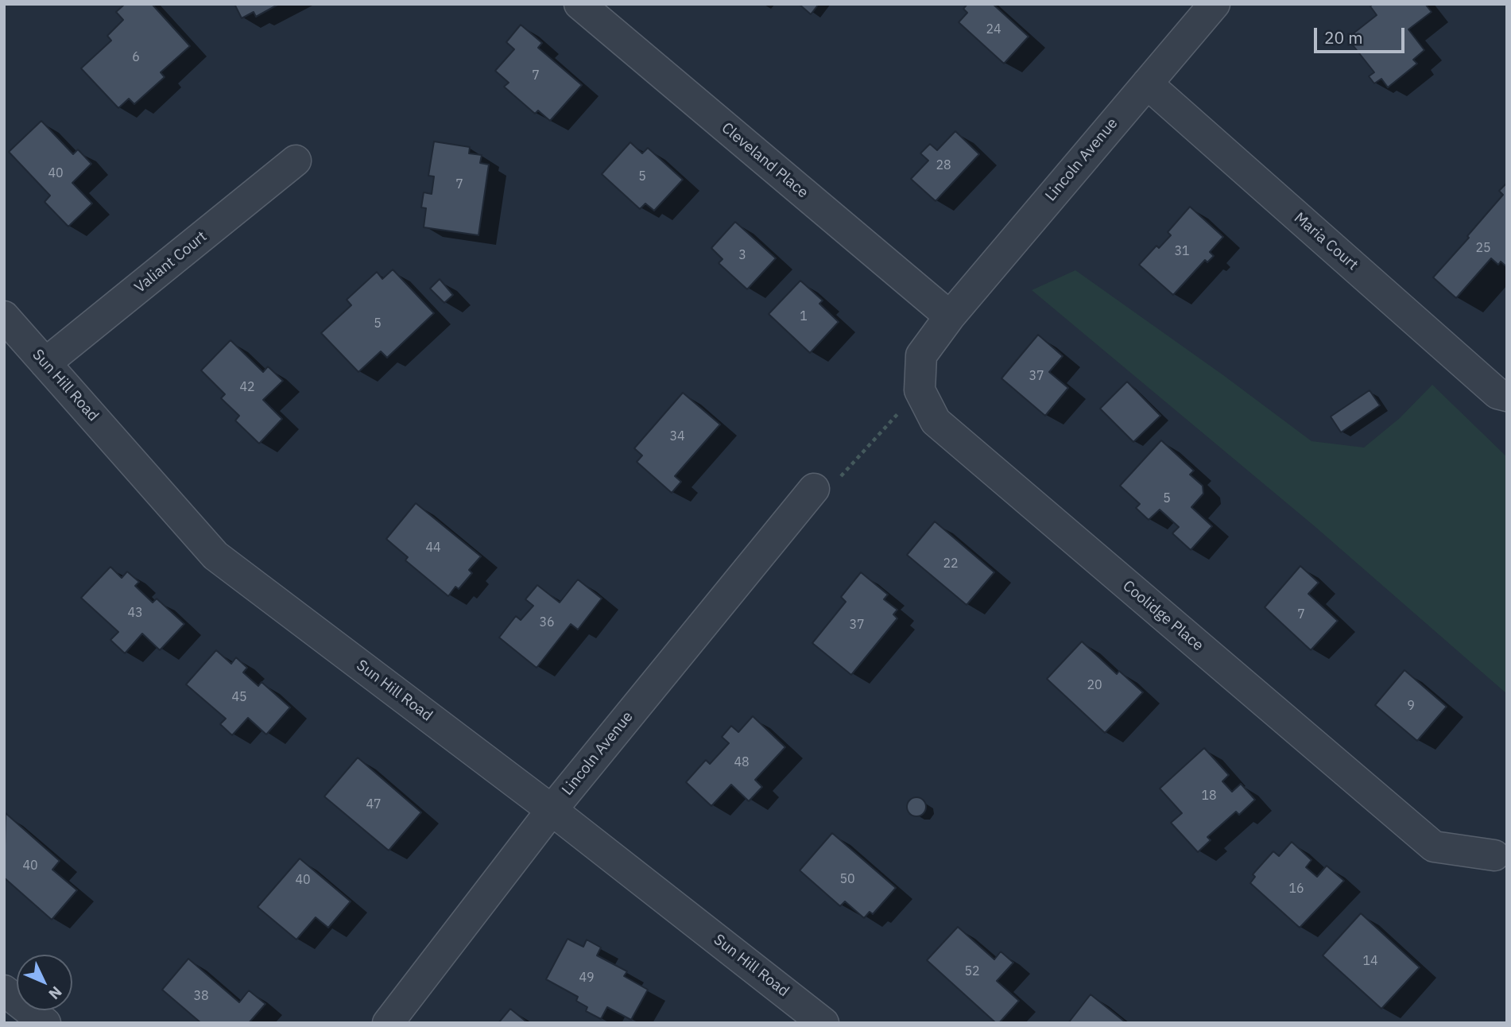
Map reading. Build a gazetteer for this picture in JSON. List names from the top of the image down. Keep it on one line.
{"streets":{"street":["Lincoln Avenue","Cleveland Place","Maria Court","Valiant Court","Sun Hill Road","Coolidge Place"]},"crossings":[["Lincoln Avenue","Cleveland Place"],["Lincoln Avenue","Maria Court"],["Lincoln Avenue","Sun Hill Road"],["Lincoln Avenue","Coolidge Place"],["Cleveland Place","Coolidge Place"],["Valiant Court","Sun Hill Road"]],"house_numbers":["24","6","7","28","40","5","7","25","31","3","1","5","37","42","34","5","44","22","43","7","36","37","20","45","9","48","18","47","40","50","40","16","14","52","49","38"],"scale_bar":"20 m","north":"bottom right"}
